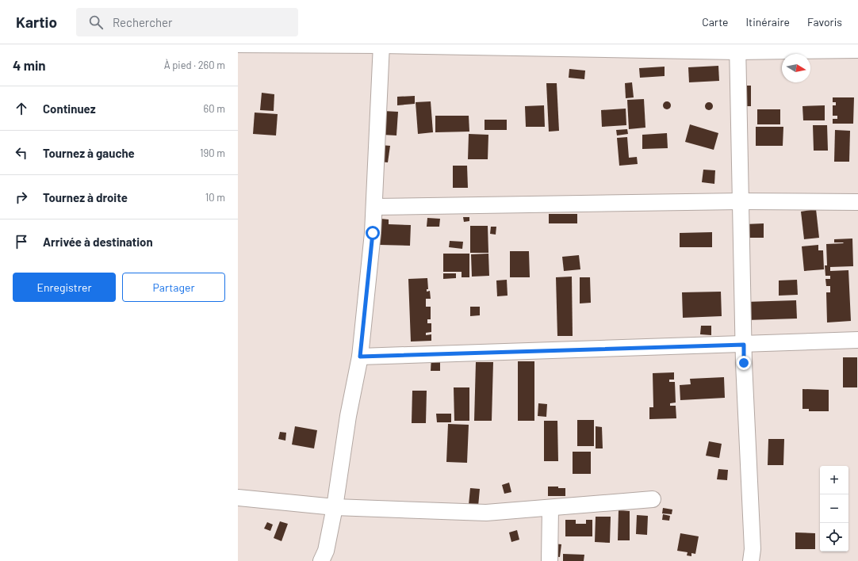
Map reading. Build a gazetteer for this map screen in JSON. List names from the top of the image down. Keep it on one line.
{"north":"right","page":{"header":"Kartio","search":"Rechercher","nav":["Carte","Itinéraire","Favoris"],"heading":["4 min","À pied · 260 m"],"list":[["Continuez","60 m"],["Tournez à gauche","190 m"],["Tournez à droite","10 m"],"Arrivée à destination"],"buttons":["Enregistrer","Partager"],"map_buttons":["+","−"]}}
